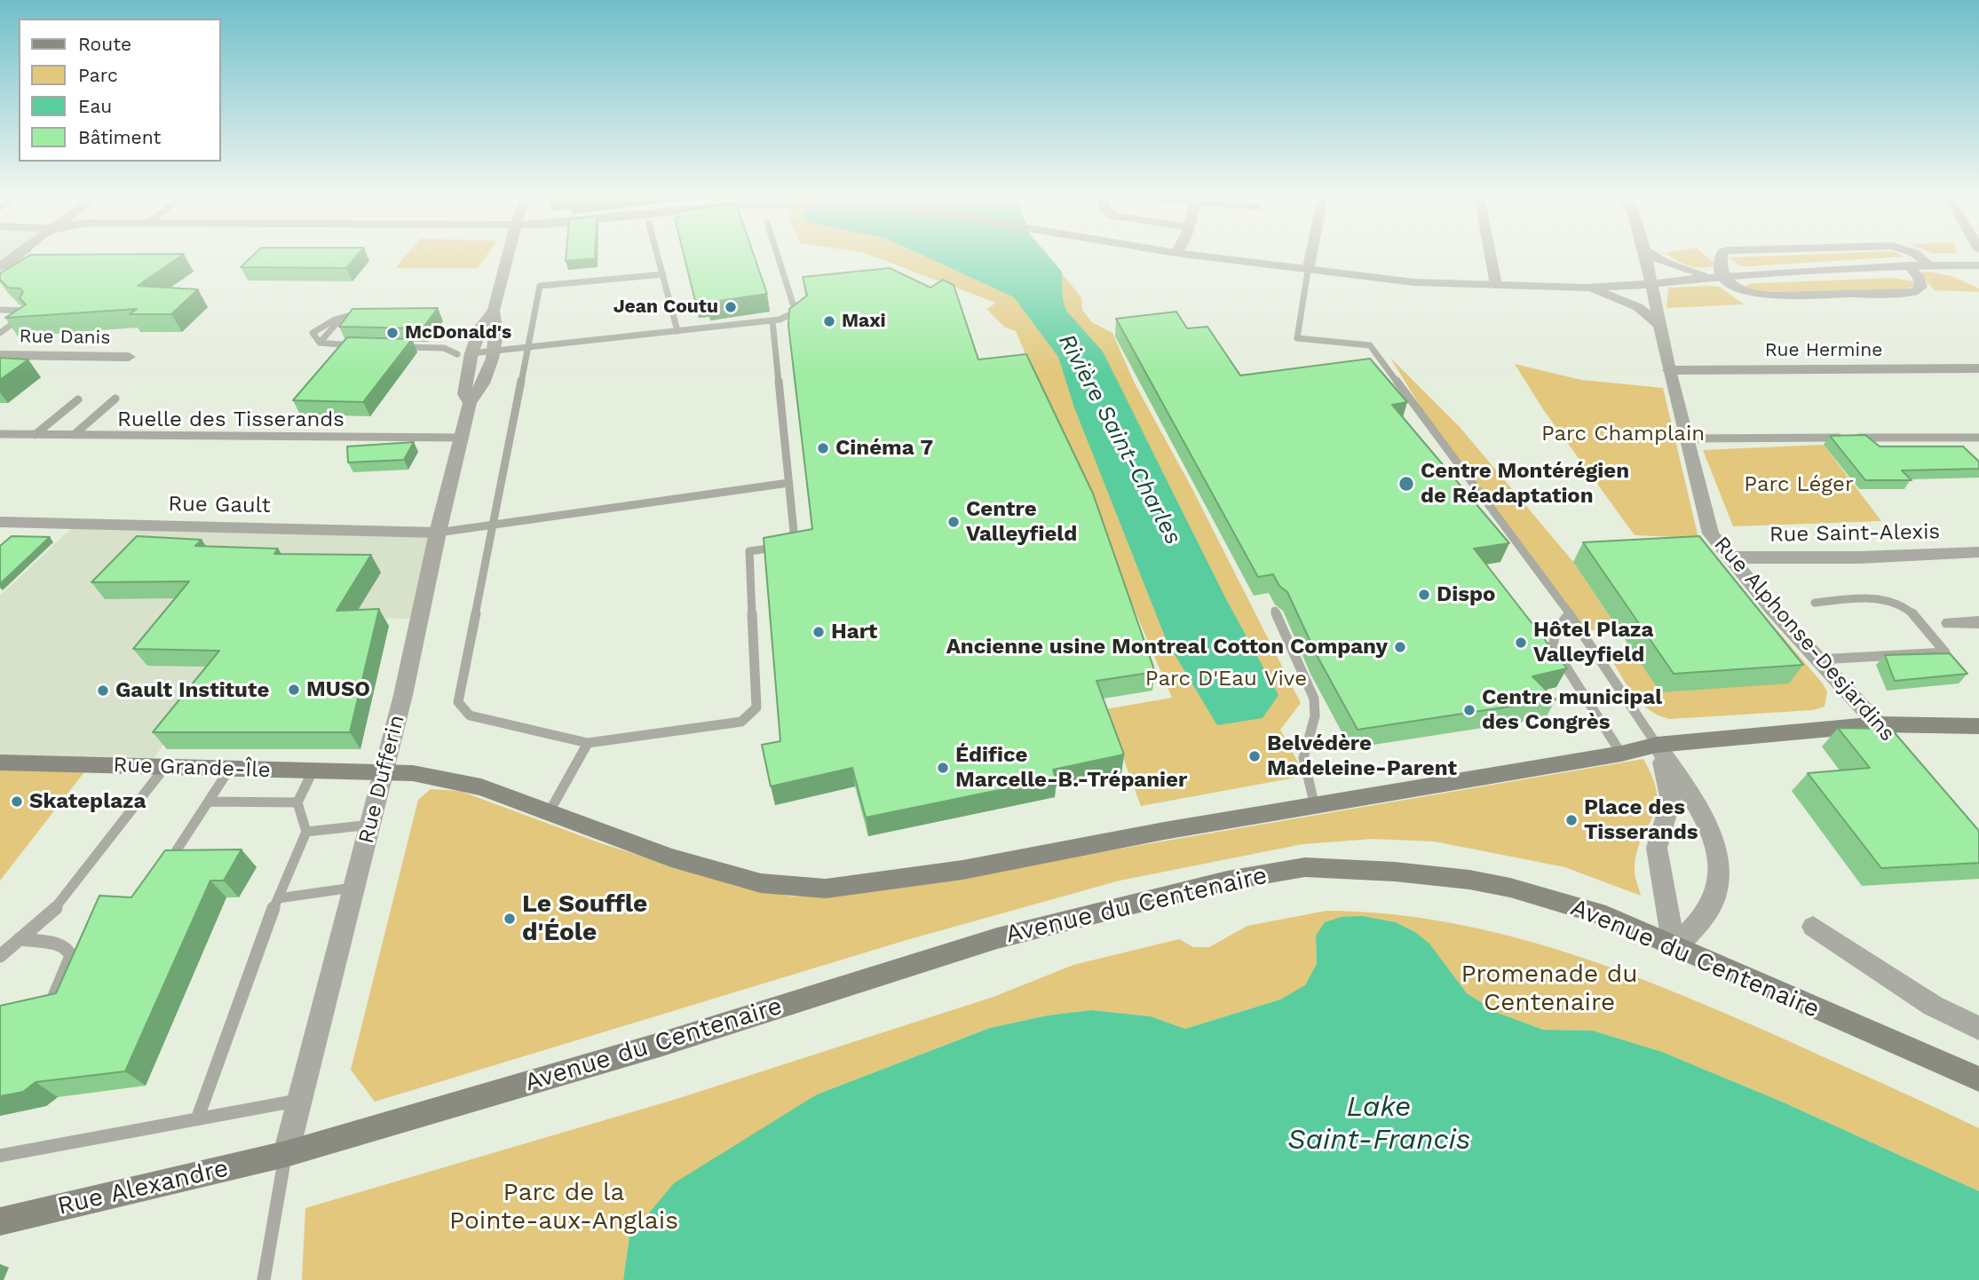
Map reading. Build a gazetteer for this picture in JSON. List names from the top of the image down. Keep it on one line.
{"streets":{"main road":["Rue Grande-Île","Avenue du Centenaire","Rue Alexandre"],"street":["Rue Danis","Rue Hermine","Rue Gault","Rue Saint-Alexis","Rue Alphonse-Desjardins","Rue Dufferin"],"lane":["Ruelle des Tisserands"]},"crossings":[["Rue Hermine","Rue Alphonse-Desjardins"],["Ruelle des Tisserands","Rue Dufferin"],["Rue Gault","Rue Dufferin"],["Rue Saint-Alexis","Rue Alphonse-Desjardins"],["Rue Grande-Île","Rue Dufferin"],["Rue Dufferin","Avenue du Centenaire"],["Rue Dufferin","Rue Alexandre"],["Avenue du Centenaire","Rue Alexandre"]],"water":["Rivière Saint-Charles","Lake Saint-Francis"],"parks":["Parc Champlain","Parc Léger","Parc D'Eau Vive","Promenade du Centenaire","Parc de la Pointe-aux-Anglais"],"places":["Jean Coutu","Maxi","McDonald's","Cinéma 7","Centre Montérégien de Réadaptation","Centre Valleyfield","Dispo","Hart","Hôtel Plaza Valleyfield","Ancienne usine Montreal Cotton Company","MUSO","Gault Institute","Centre municipal des Congrès","Belvédère Madeleine-Parent","Édifice Marcelle-B.-Trépanier","Skateplaza","Place des Tisserands","Le Souffle d'Éole"],"legend":["Route","Parc","Eau","Bâtiment"]}
